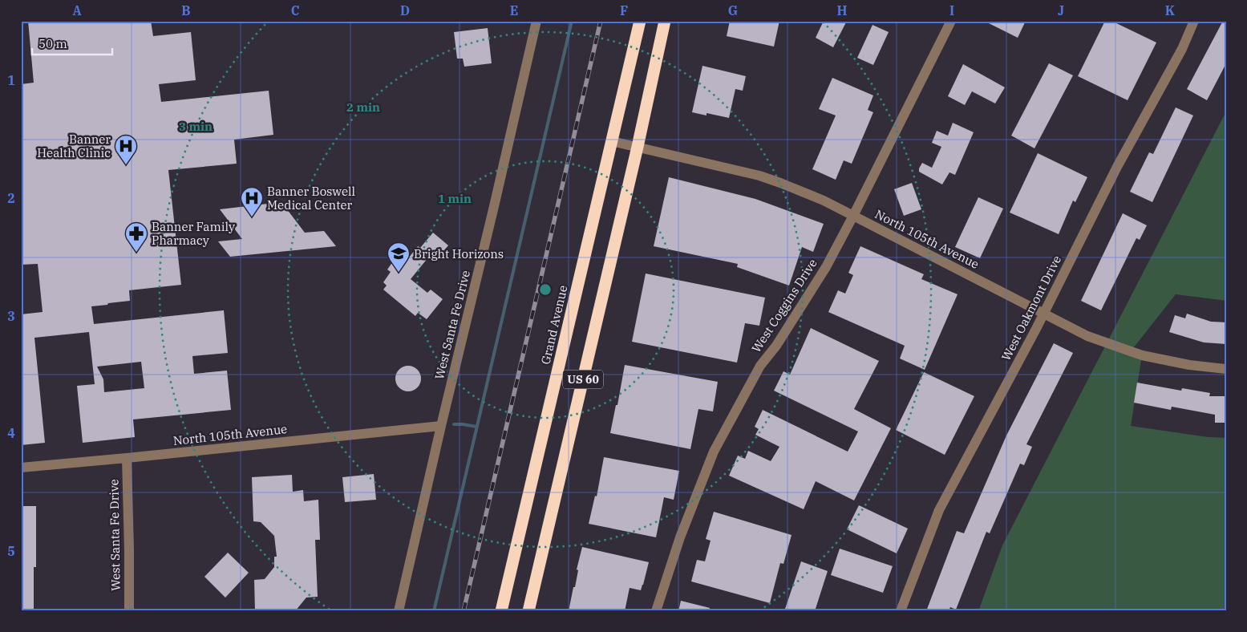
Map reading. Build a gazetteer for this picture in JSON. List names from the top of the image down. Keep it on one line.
{"streets":{"highway":["Grand Avenue","US 60"],"street":["North 105th Avenue","West Coggins Drive","West Oakmont Drive","West Santa Fe Drive"]},"crossings":[["North 105th Avenue","West Coggins Drive"],["North 105th Avenue","West Oakmont Drive"],["North 105th Avenue","West Santa Fe Drive"],["North 105th Avenue","Grand Avenue"],["North 105th Avenue","US 60"]],"places":{"hospital":["Banner Health Clinic","Banner Boswell Medical Center"],"pharmacy":["Banner Family Pharmacy"],"school or university":["Bright Horizons"]},"scale_bar":"50 m","grid":{"columns":["A","B","C","D","E","F","G","H","I","J","K"],"rows":["1","2","3","4","5"]},"rings":["2 min","3 min","1 min"]}
